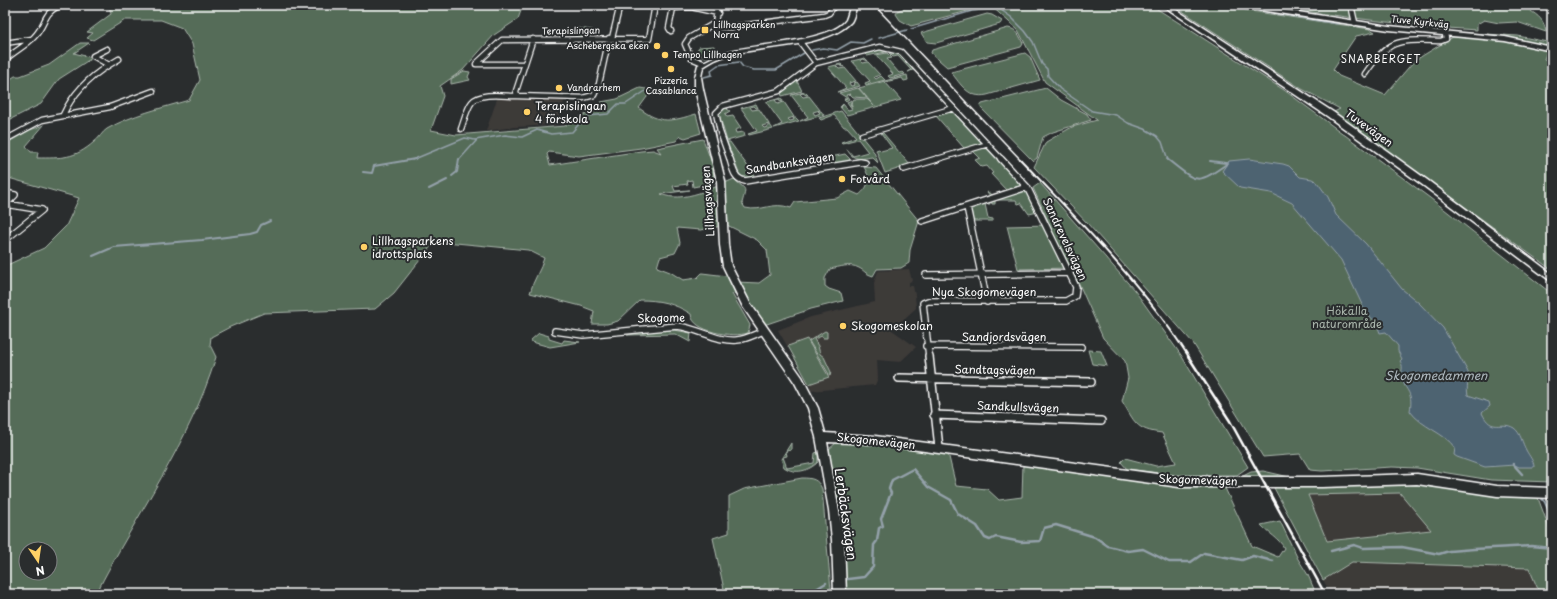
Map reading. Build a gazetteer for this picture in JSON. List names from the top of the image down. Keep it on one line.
{"streets":{"street":["Tuve Kyrkväg","Terapislingan","Tuvevägen","Sandbanksvägen","Lillhagsvägen","Sandrevelsvägen","Nya Skogomevägen","Skogome","Sandjordsvägen","Sandtagsvägen","Sandkullsvägen","Skogomevägen","Lerbäcksvägen"]},"crossings":[["Sandbanksvägen","Sandrevelsvägen"],["Lillhagsvägen","Skogome"],["Lillhagsvägen","Skogomevägen"],["Lillhagsvägen","Lerbäcksvägen"],["Sandrevelsvägen","Nya Skogomevägen"],["Nya Skogomevägen","Sandjordsvägen"],["Nya Skogomevägen","Sandtagsvägen"],["Nya Skogomevägen","Sandkullsvägen"],["Nya Skogomevägen","Skogomevägen"],["Skogomevägen","Lerbäcksvägen"]],"districts":["SNARBERGET"],"water":["Skogomedammen"],"parks":["Hökälla naturområde"],"places":{"transit":["Lillhagsparken Norra"],"other":["Aschebergska eken","Tempo Lillhagen","Pizzeria Casablanca","Vandrarhem","Terapislingan 4 förskola","Fotvård","Lillhagsparkens idrottsplats","Skogomeskolan"]},"north":"bottom"}
